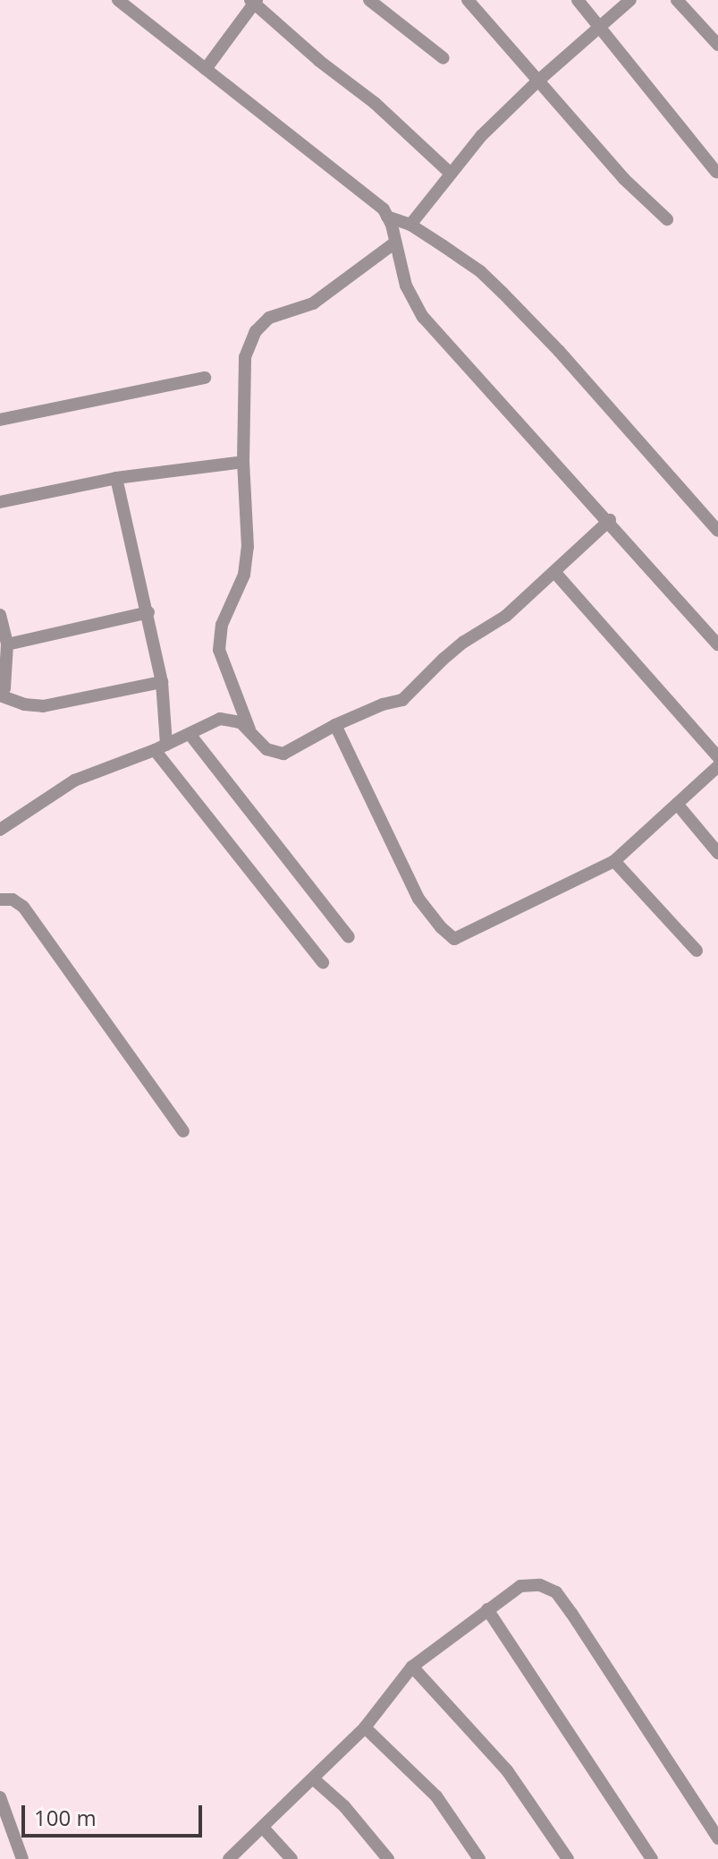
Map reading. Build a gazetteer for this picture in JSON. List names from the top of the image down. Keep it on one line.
{"scale_bar":"100 m"}
